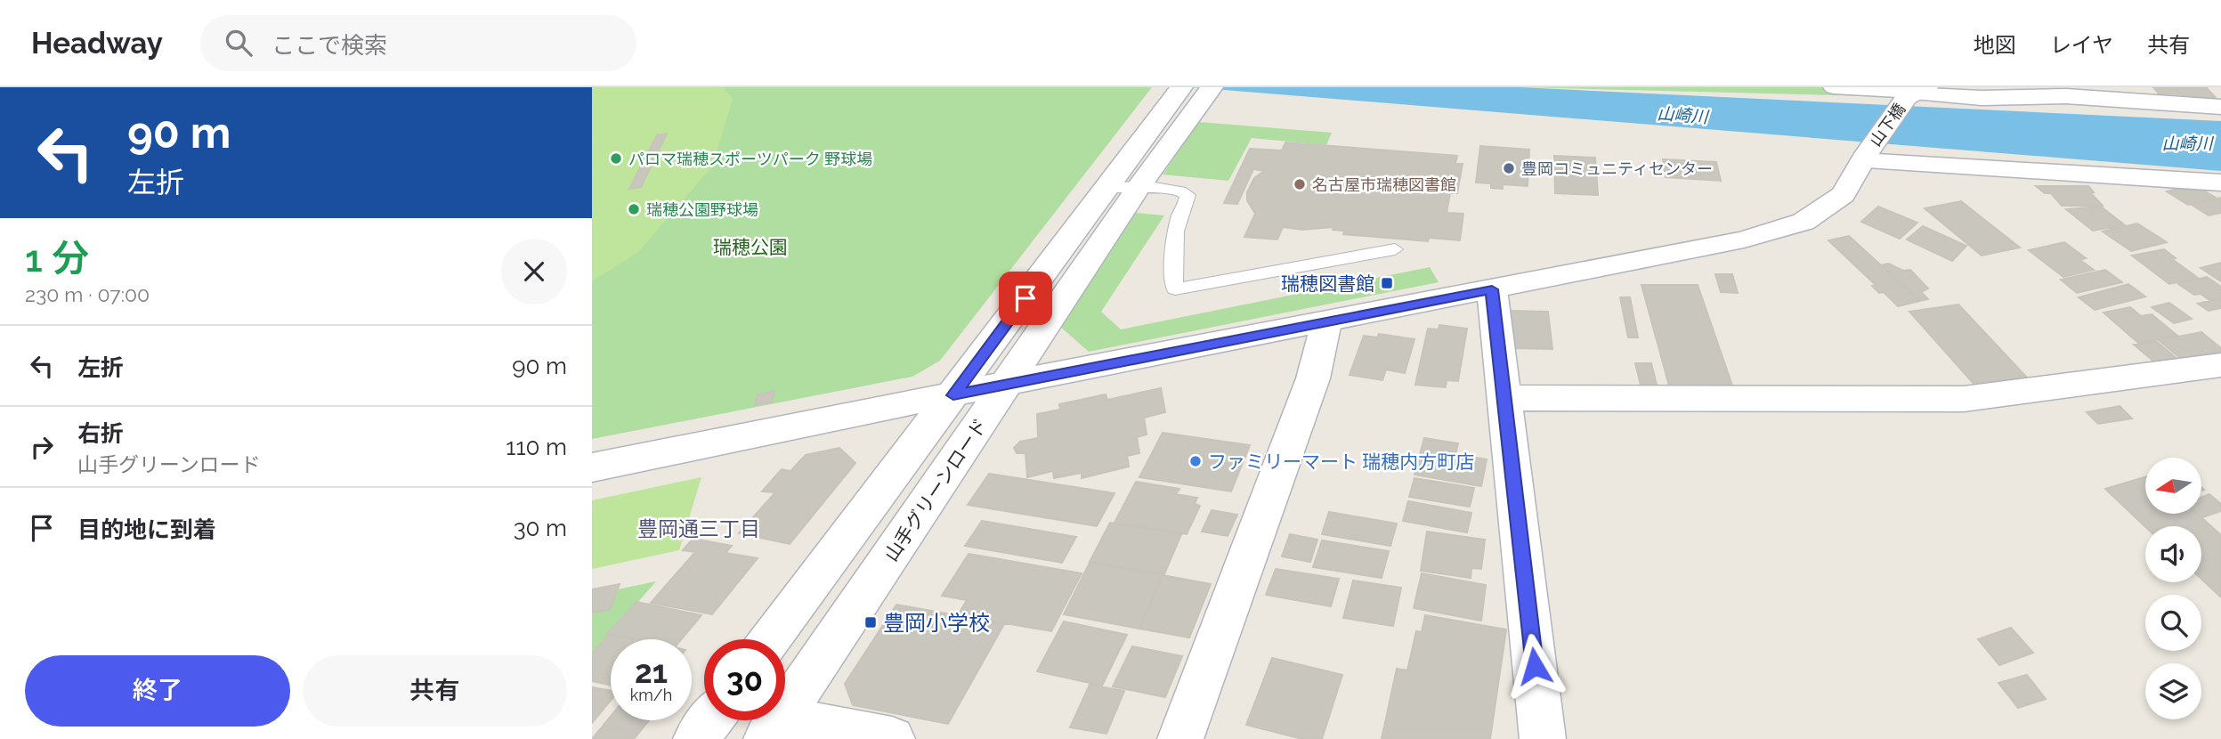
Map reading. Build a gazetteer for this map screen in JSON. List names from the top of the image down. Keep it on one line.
{"streets":{"street":["山下橋","山手グリーンロード"]},"crossings":[["山下橋","山手グリーンロード"]],"districts":["豊岡通三丁目"],"water":["山崎川"],"parks":["瑞穂公園"],"places":{"other":["パロマ瑞穂スポーツパーク 野球場","豊岡コミュニティセンター","名古屋市瑞穂図書館","瑞穂公園野球場","ファミリーマート 瑞穂内方町店"],"transit":["瑞穂図書館","豊岡小学校"]},"north":"left","page":{"header":"Headway","search":"ここで検索","nav":["地図","レイヤ","共有"],"turn":["90 m","左折"],"heading":["1 分","230 m · 07:00"],"list":[{"name":"左折","value":"90 m"},{"name":"右折","note":"山手グリーンロード","value":"110 m"},{"name":"目的地に到着","value":"30 m"}],"speed":"21 km/h","limit":"30","buttons":["終了","共有"]}}
